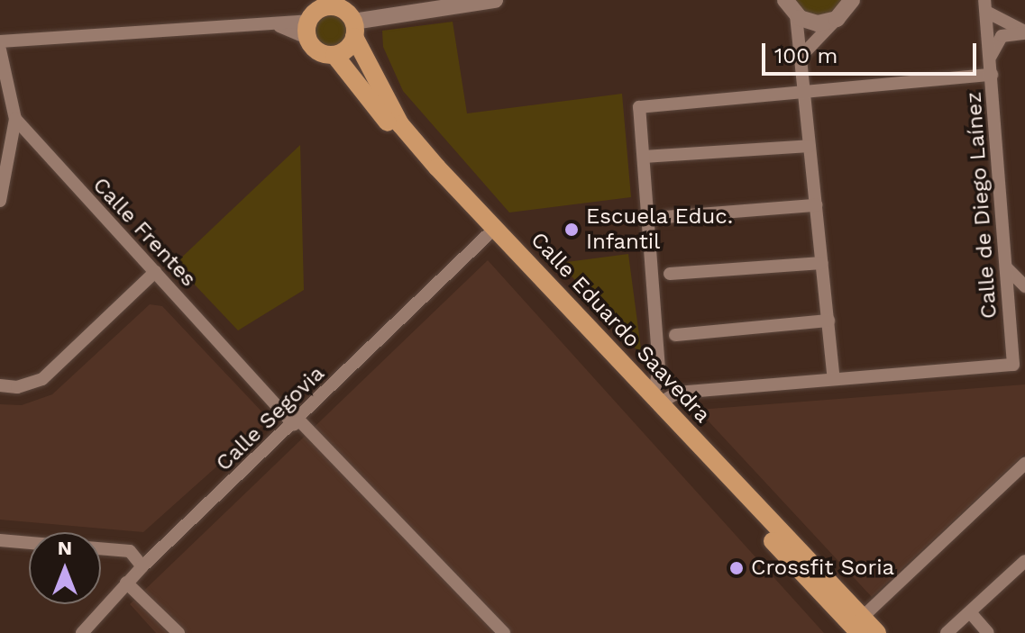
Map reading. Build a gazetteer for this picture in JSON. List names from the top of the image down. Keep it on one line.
{"streets":{"main road":["Calle Eduardo Saavedra"],"street":["Calle de Diego Laínez","Calle Frentes","Calle Segovia"]},"crossings":[["Calle Frentes","Calle Segovia"],["Calle Eduardo Saavedra","Calle Segovia"]],"places":["Escuela Educ. Infantil","Crossfit Soria"],"scale_bar":"100 m","north":"top"}
